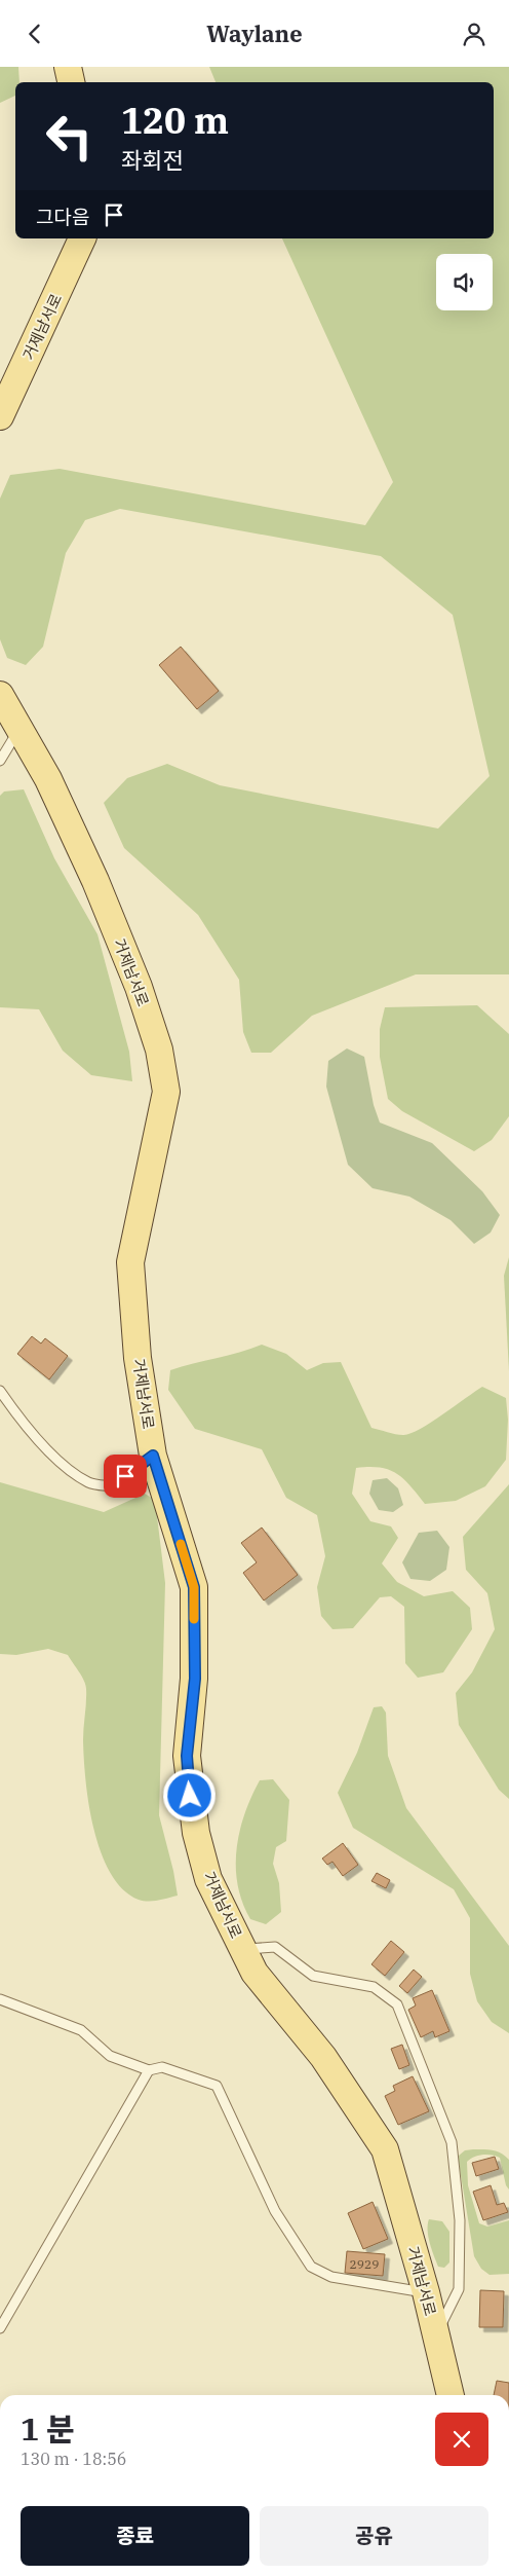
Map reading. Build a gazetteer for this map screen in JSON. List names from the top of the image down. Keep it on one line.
{"streets":{"main road":["거제남서로"]},"house_numbers":["2929"],"page":{"header":"Waylane","turn":["120 m","좌회전"],"then":"그다음","heading":["1 분","130 m · 18:56"],"buttons":["종료","공유"]}}
